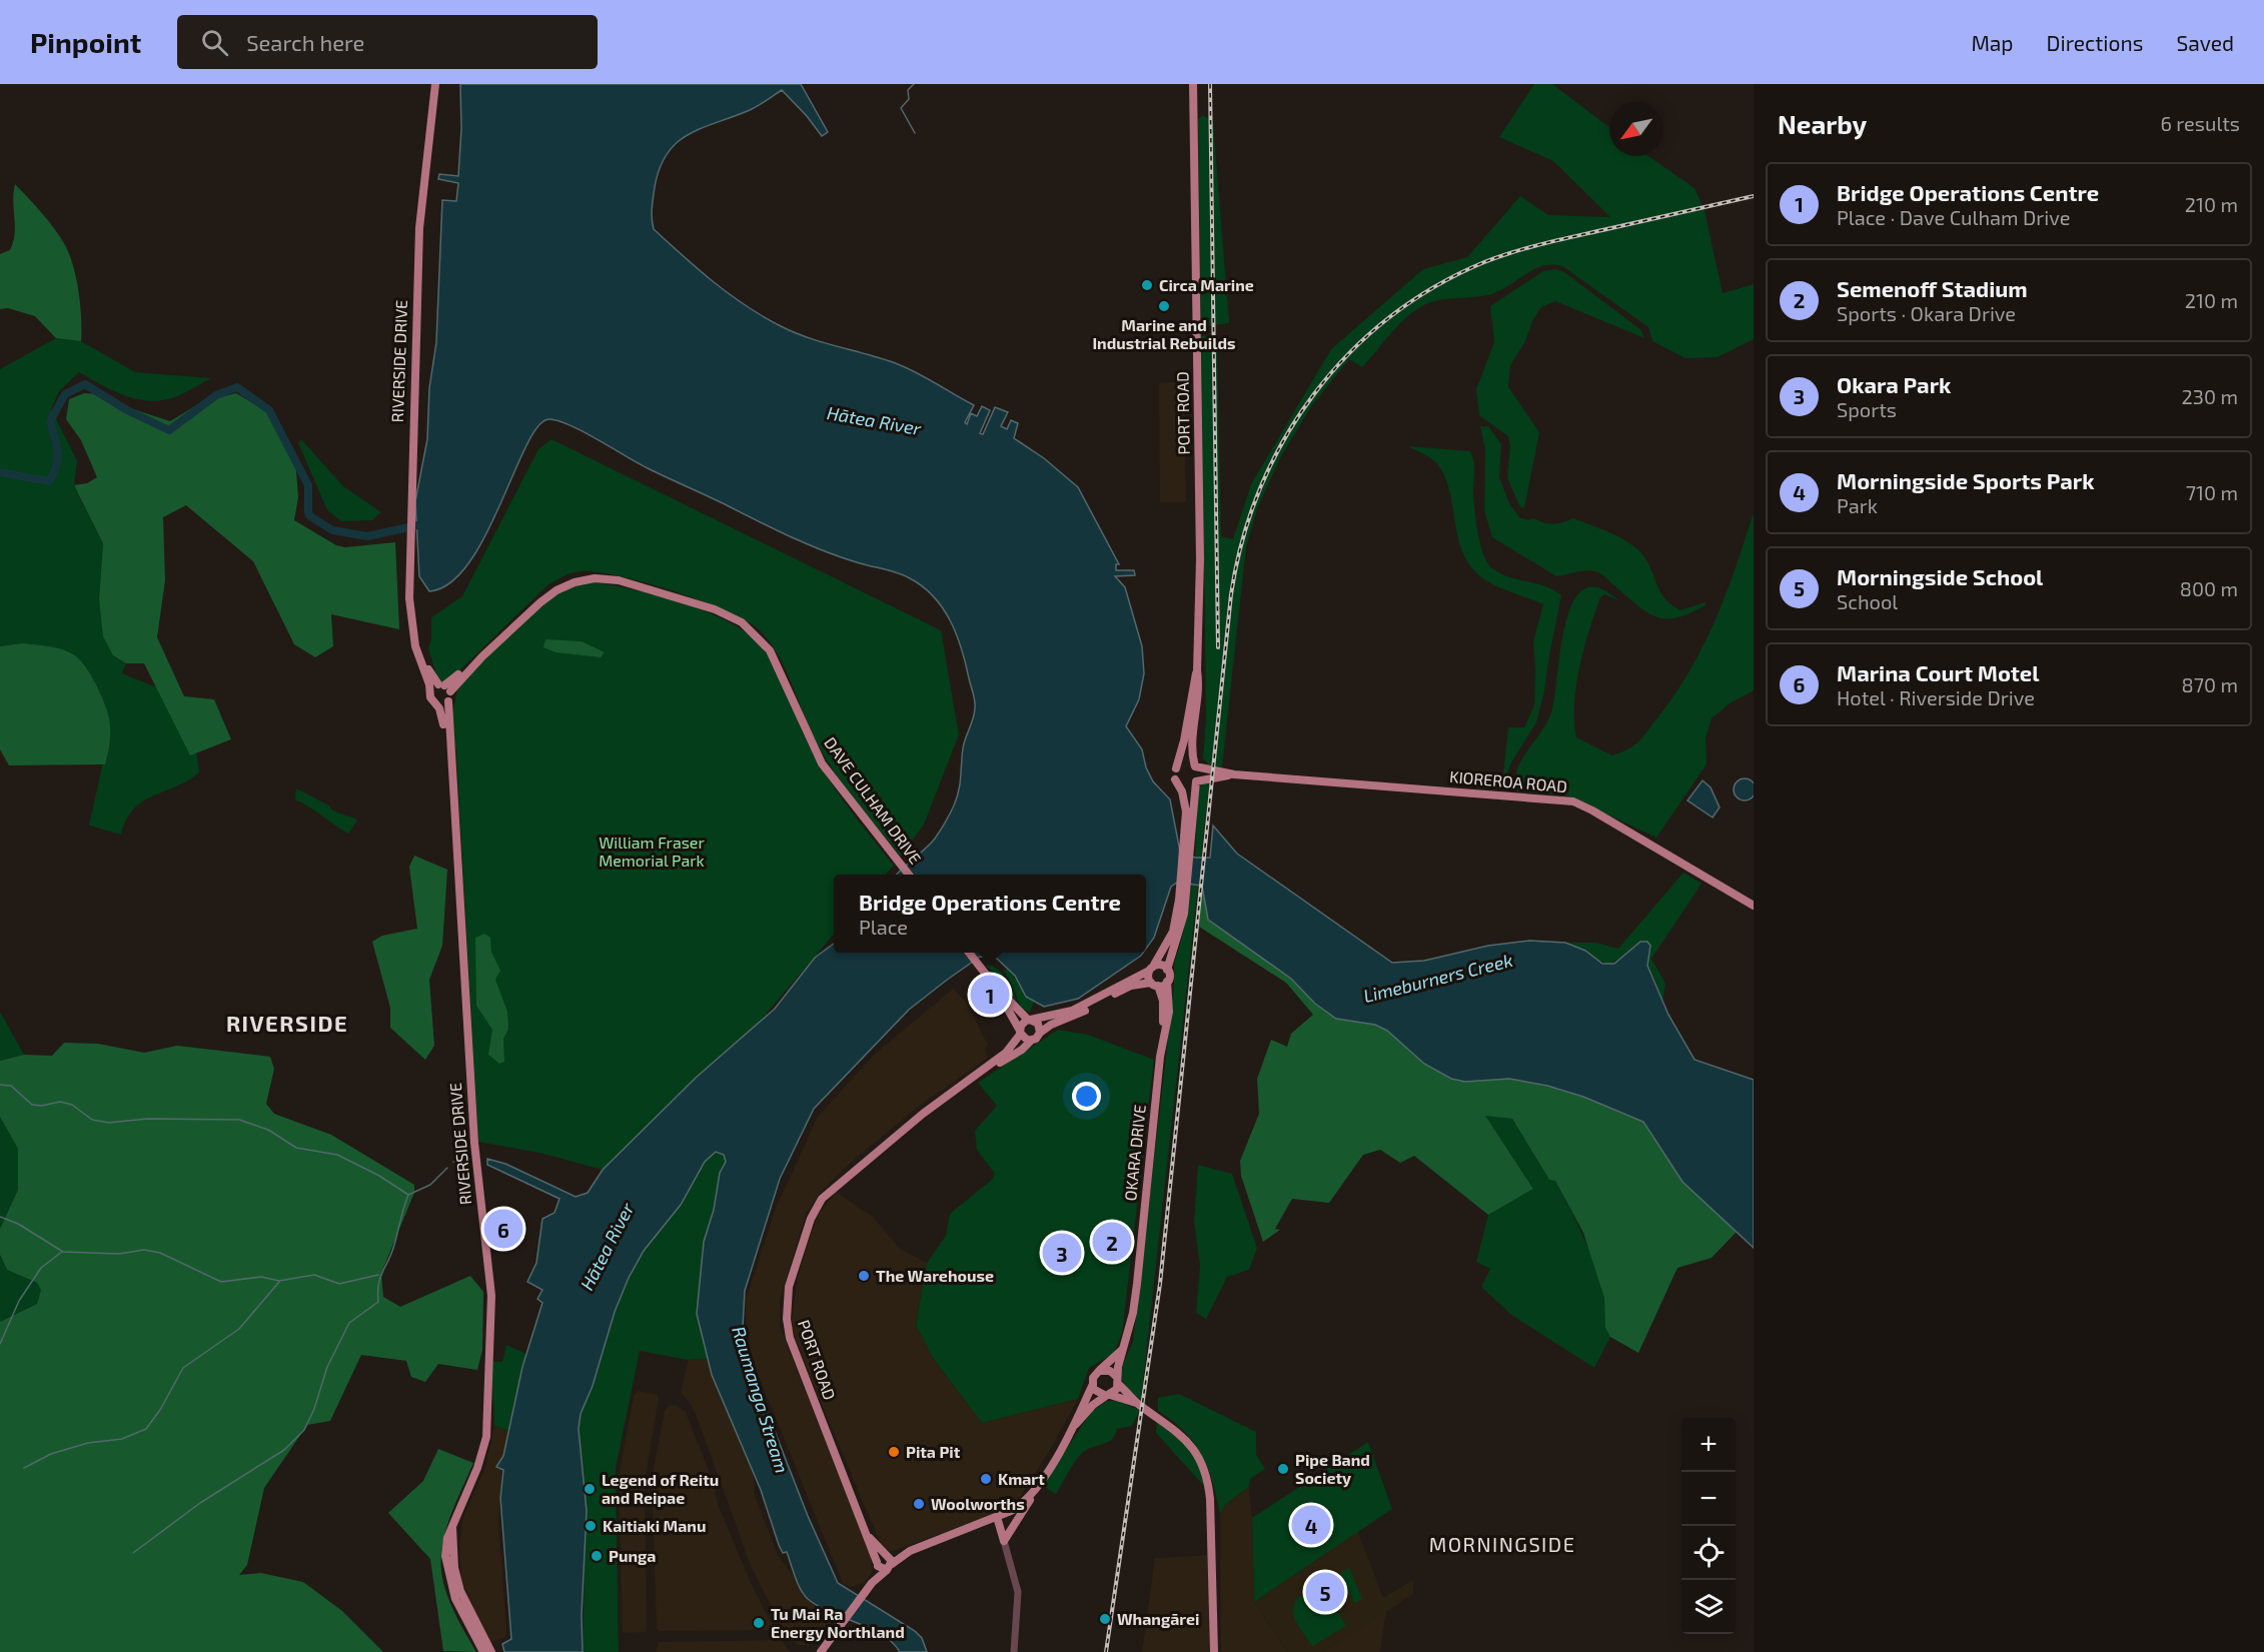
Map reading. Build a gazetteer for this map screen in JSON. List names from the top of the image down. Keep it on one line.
{"streets":{"main road":["RIVERSIDE DRIVE","PORT ROAD","KIOREROA ROAD","DAVE CULHAM DRIVE","OKARA DRIVE"]},"crossings":[["RIVERSIDE DRIVE","DAVE CULHAM DRIVE"],["PORT ROAD","KIOREROA ROAD"],["PORT ROAD","OKARA DRIVE"]],"districts":["RIVERSIDE","MORNINGSIDE"],"water":["Hātea River","Limeburners Creek","Raumanga Stream"],"parks":["William Fraser Memorial Park"],"places":["Circa Marine","Marine and Industrial Rebuilds","The Warehouse","Pita Pit","Pipe Band Society","Kmart","Legend of Reitu and Reipae","Woolworths","Kaitiaki Manu","Punga","Whangārei","Tu Mai Ra Energy Northland"],"north":"bottom left","page":{"header":"Pinpoint","search":"Search here","nav":["Map","Directions","Saved"],"heading":["Nearby","6 results"],"list":[{"mark":"1","name":"Bridge Operations Centre","note":"Place · Dave Culham Drive","value":"210 m"},{"mark":"2","name":"Semenoff Stadium","note":"Sports · Okara Drive","value":"210 m"},{"mark":"3","name":"Okara Park","note":"Sports","value":"230 m"},{"mark":"4","name":"Morningside Sports Park","note":"Park","value":"710 m"},{"mark":"5","name":"Morningside School","note":"School","value":"800 m"},{"mark":"6","name":"Marina Court Motel","note":"Hotel · Riverside Drive","value":"870 m"}],"popup":["Bridge Operations Centre","Place"],"pins":["1","6","2","3","4","5"],"map_buttons":["+","−"]}}
